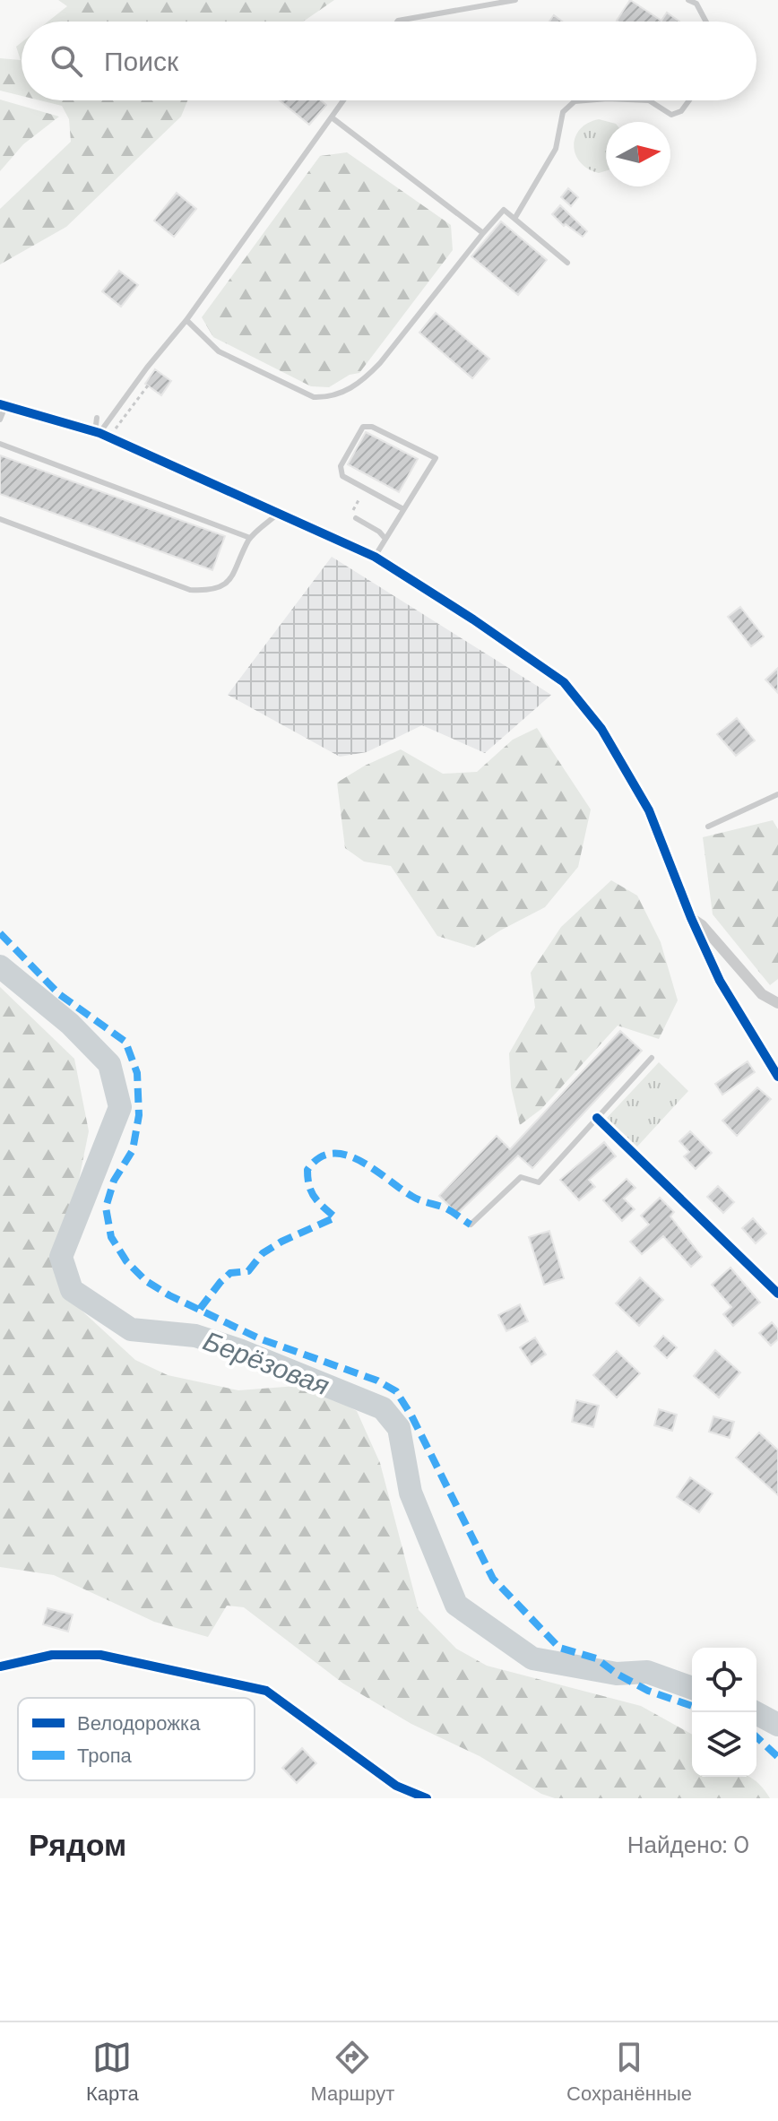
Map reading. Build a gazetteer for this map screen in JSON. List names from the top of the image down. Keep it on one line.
{"water":["Берёзовая"],"legend":["Велодорожка","Тропа"],"north":"right","page":{"search":"Поиск","heading":["Рядом","Найдено: 0"],"nav":["Карта","Маршрут","Сохранённые"]}}
